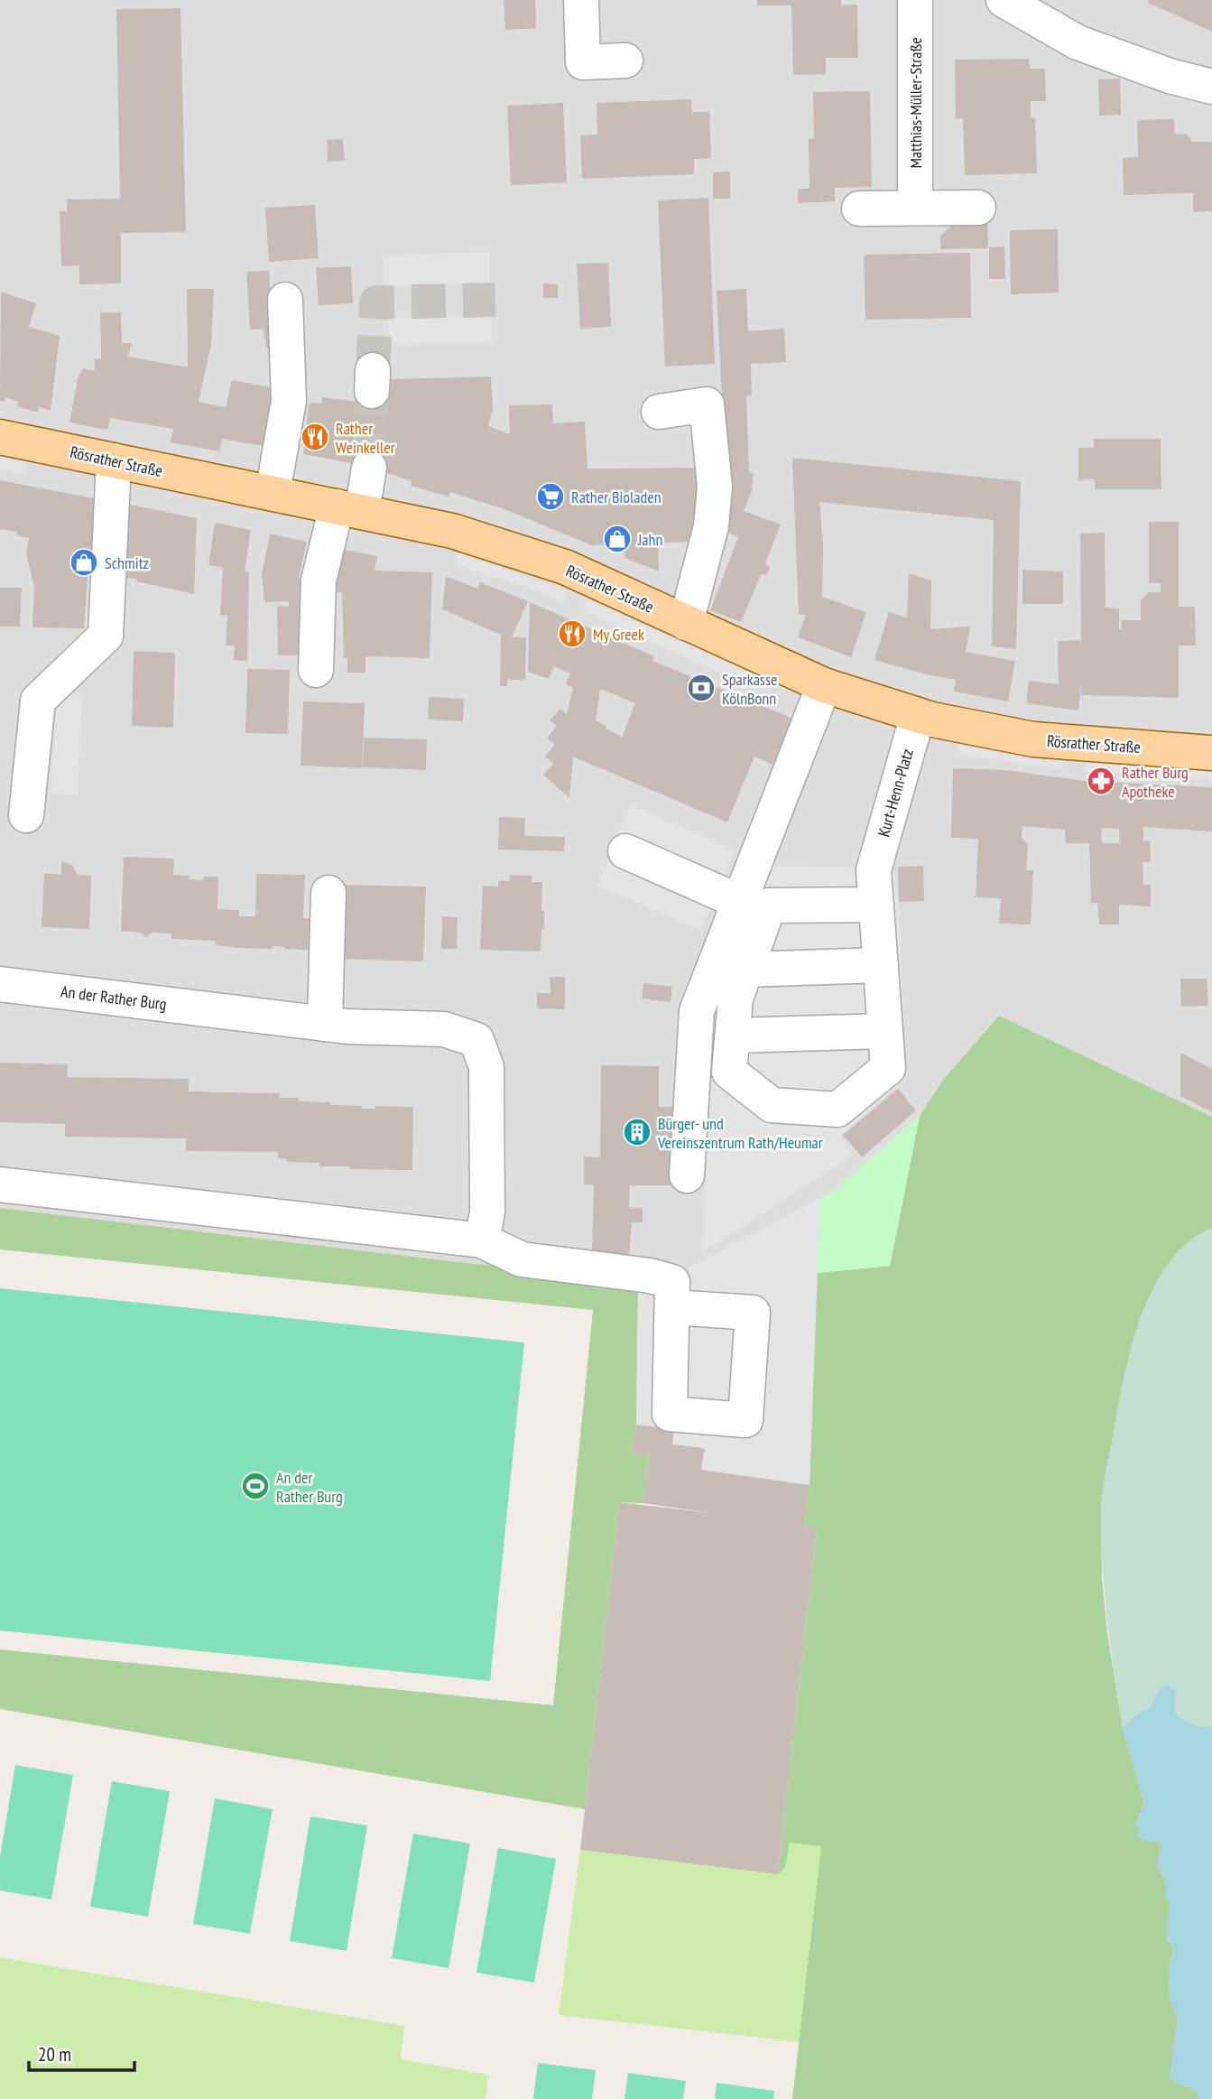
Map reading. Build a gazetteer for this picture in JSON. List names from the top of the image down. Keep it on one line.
{"streets":{"main road":["Rösrather Straße"],"street":["Matthias-Müller-Straße","Kurt-Henn-Platz","An der Rather Burg"]},"crossings":[["Rösrather Straße","Kurt-Henn-Platz"]],"places":{"restaurant":["Rather Weinkeller","My Greek"],"supermarket":["Rather Bioladen"],"shop":["Jahn","Schmitz"],"bank":["Sparkasse KölnBonn"],"pharmacy":["Rather Burg Apotheke"],"building":["Bürger- und Vereinszentrum Rath/Heumar"],"sports":["An der Rather Burg"]},"scale_bar":"20 m"}
